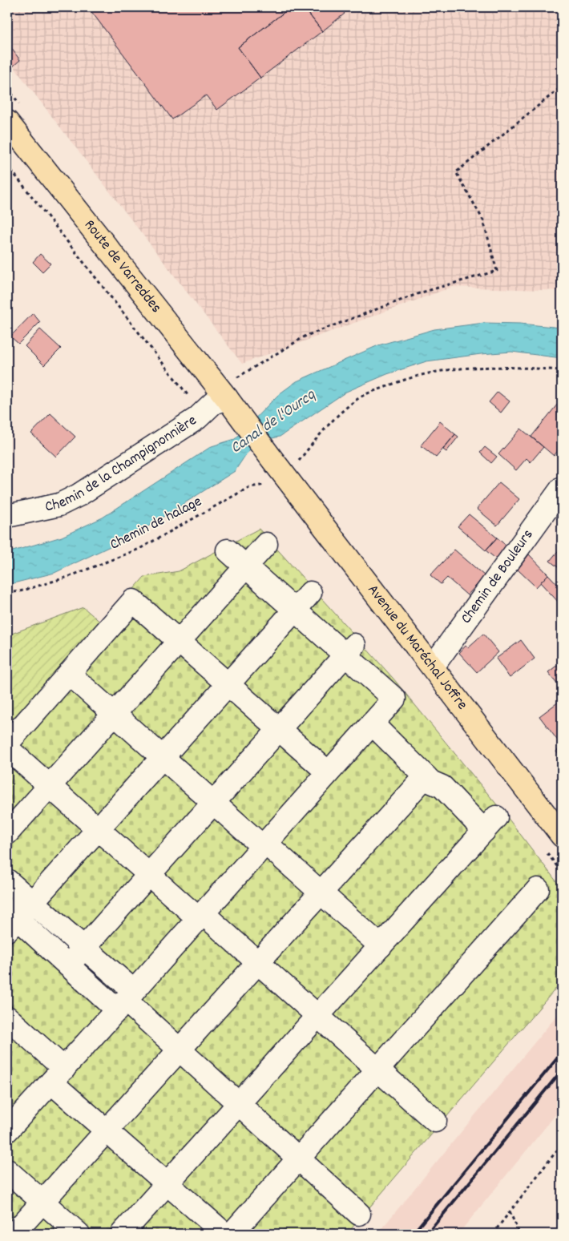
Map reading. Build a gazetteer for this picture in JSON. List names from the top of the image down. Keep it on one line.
{"streets":{"main road":["Route de Varreddes","Avenue du Maréchal Joffre"],"street":["Chemin de la Champignonnière","Chemin de Bouleurs"],"path":["Chemin de halage"]},"crossings":[["Route de Varreddes","Chemin de la Champignonnière"],["Route de Varreddes","Avenue du Maréchal Joffre"],["Chemin de Bouleurs","Avenue du Maréchal Joffre"]],"water":["Canal de l'Ourcq"]}
